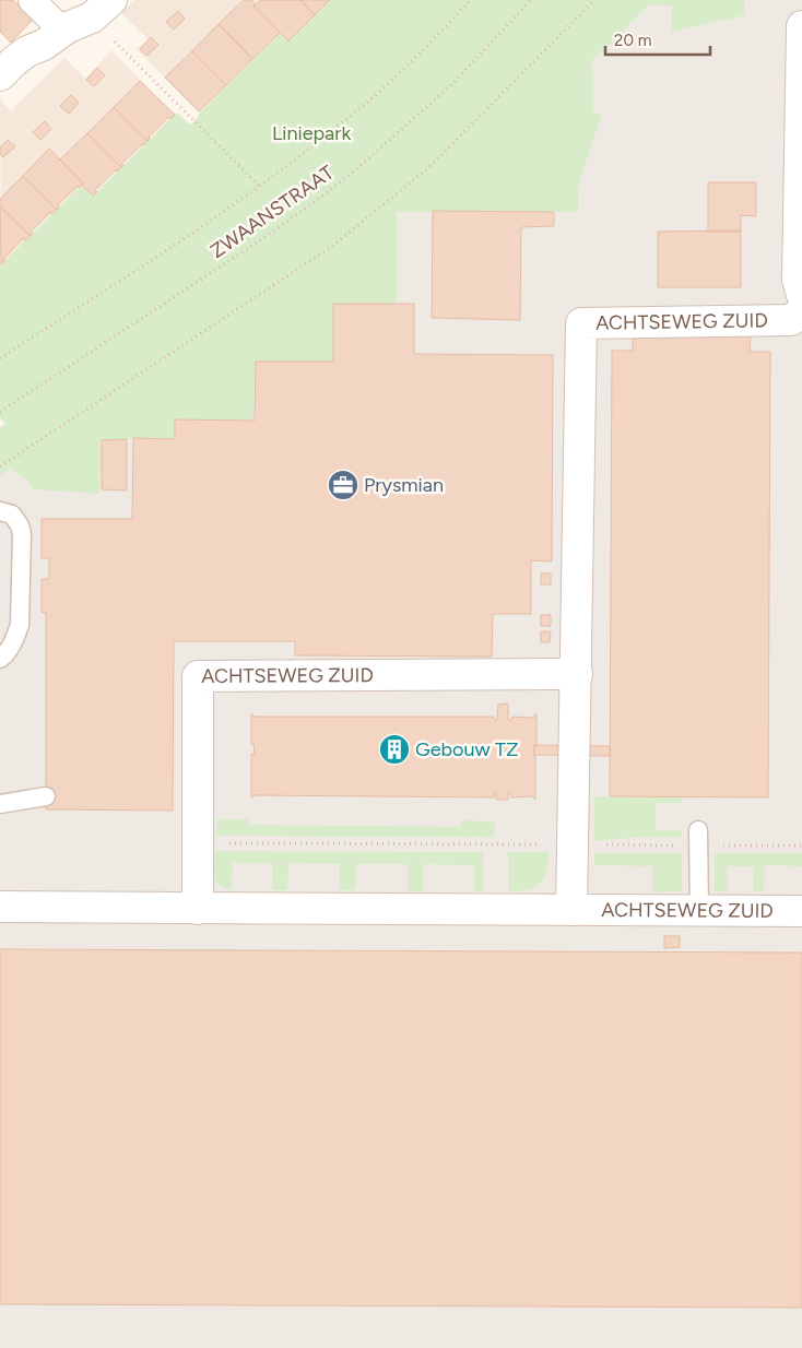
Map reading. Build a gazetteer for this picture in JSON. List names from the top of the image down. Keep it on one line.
{"streets":{"street":["ACHTSEWEG ZUID"],"path":["ZWAANSTRAAT"]},"parks":["Liniepark"],"places":{"office":["Prysmian"],"building":["Gebouw TZ"]},"scale_bar":"20 m"}
